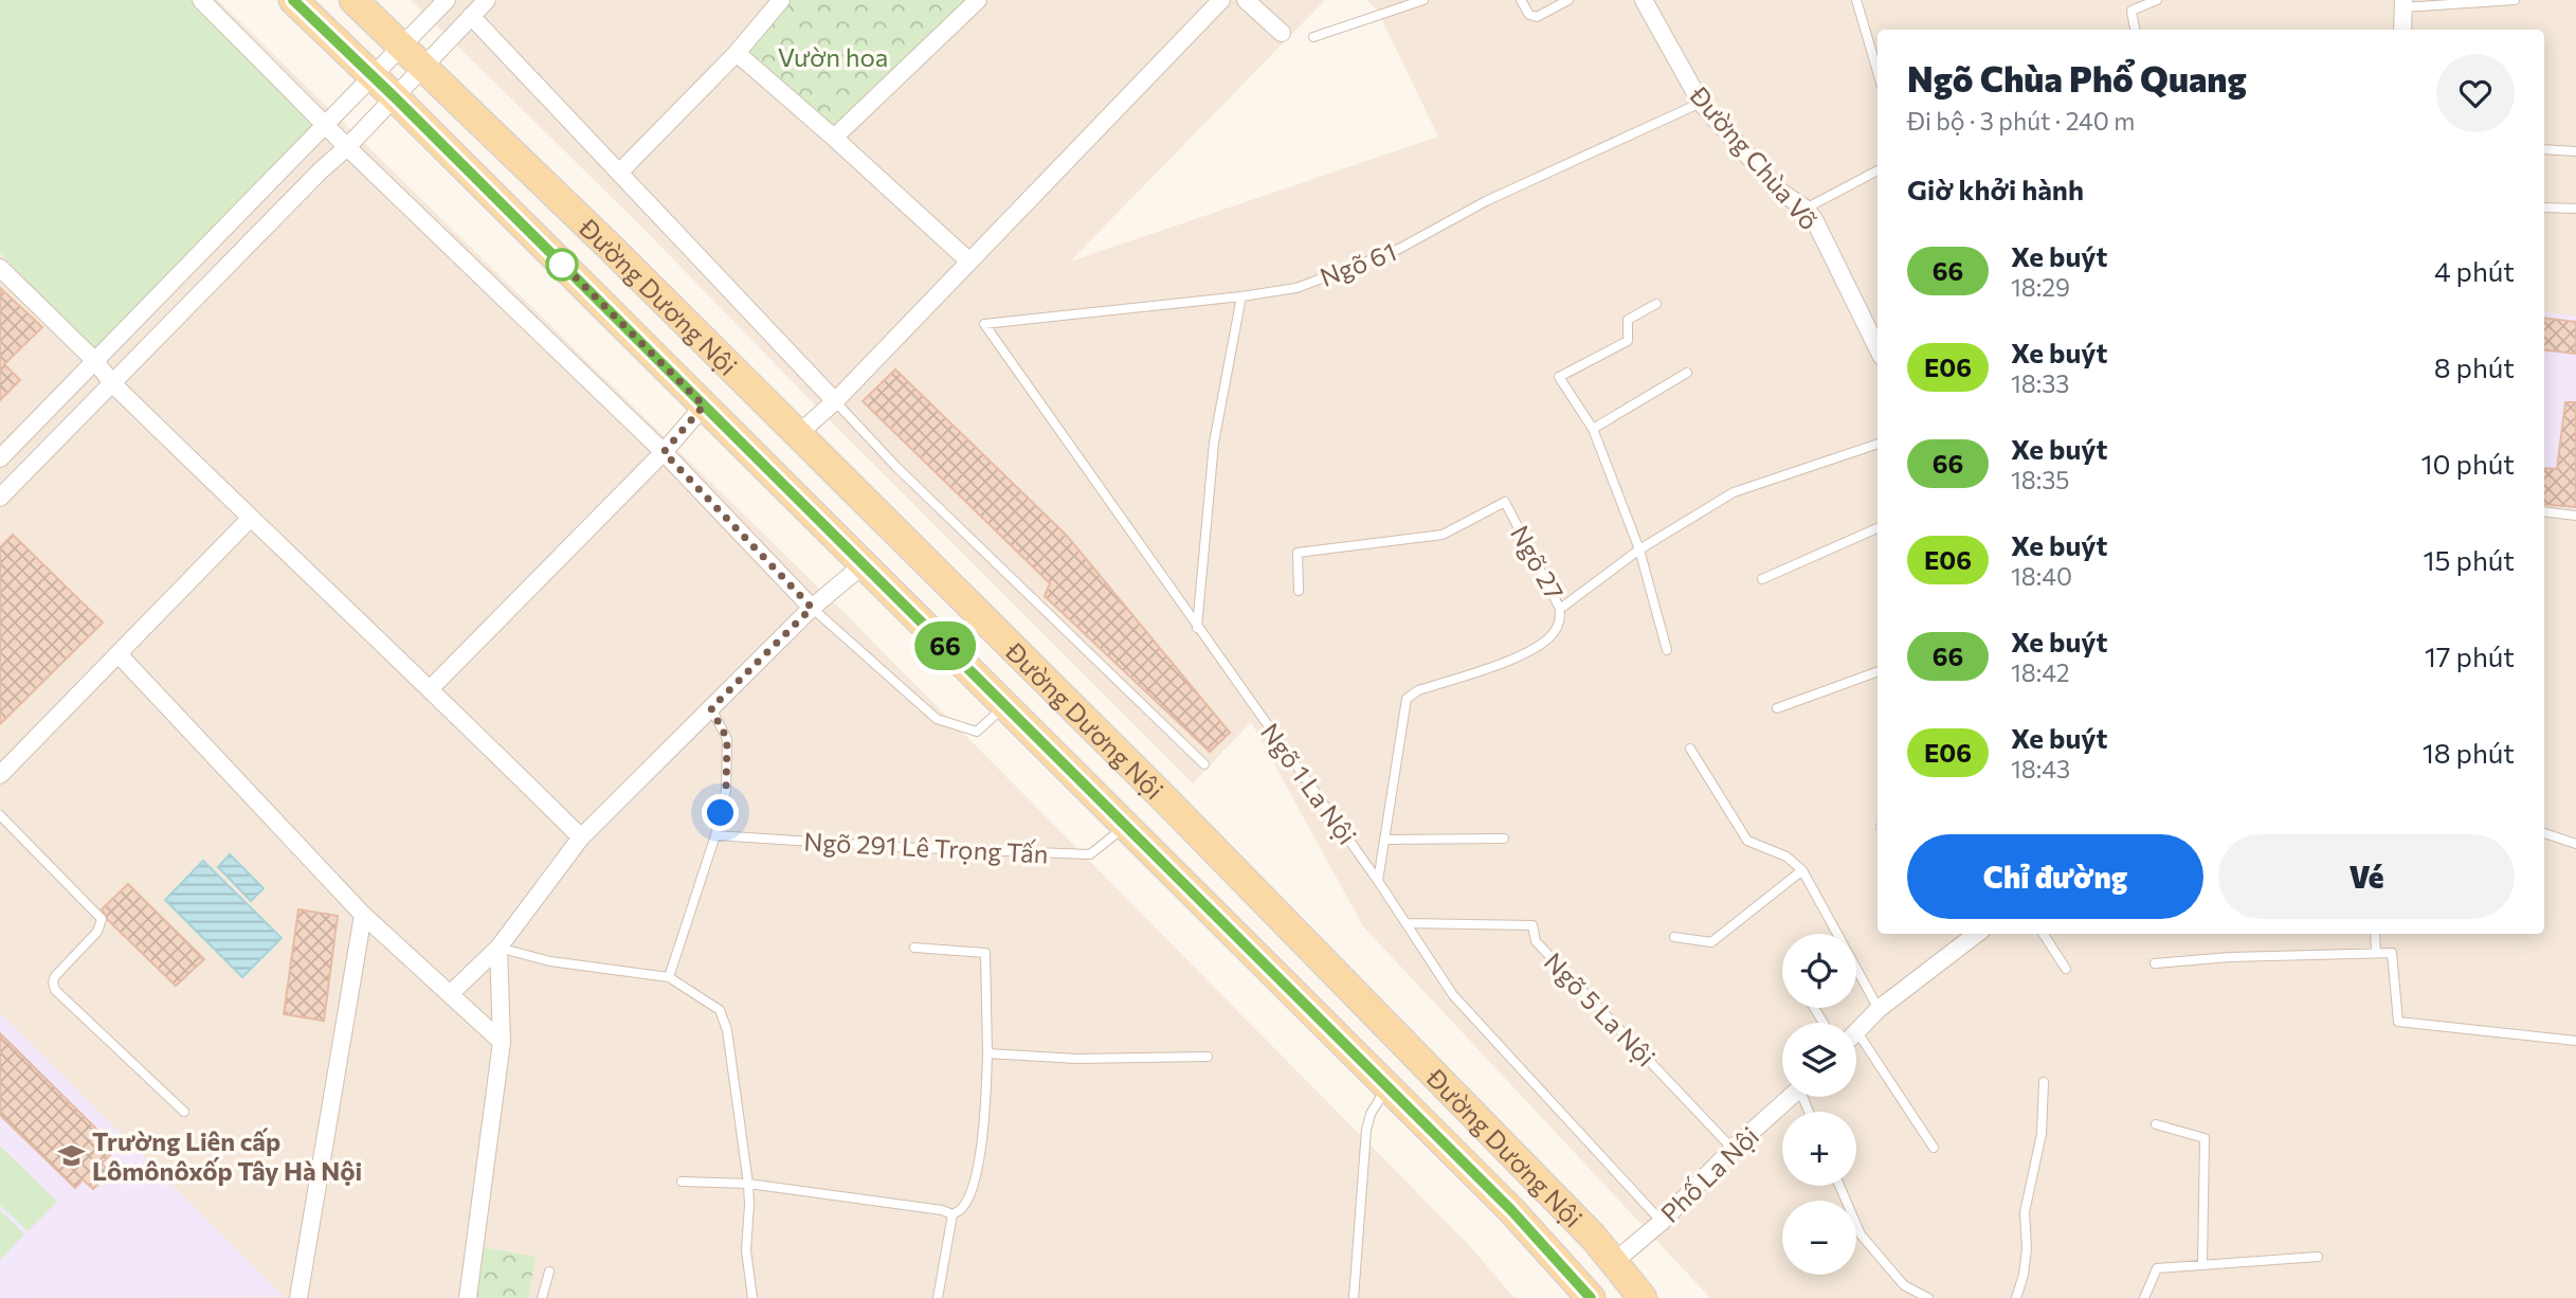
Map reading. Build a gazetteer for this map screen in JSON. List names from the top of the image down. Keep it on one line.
{"streets":{"main road":["Đường Dương Nội"],"street":["Đường Chùa Võ","Phố La Nội"],"lane":["Ngõ 61","Ngõ 27","Ngõ 1 La Nội","Ngõ 291 Lê Trọng Tấn","Ngõ 5 La Nội"]},"crossings":[["Đường Chùa Võ","Ngõ 61"],["Ngõ 61","Ngõ 1 La Nội"],["Đường Dương Nội","Ngõ 291 Lê Trọng Tấn"],["Đường Dương Nội","Phố La Nội"],["Ngõ 1 La Nội","Ngõ 5 La Nội"],["Ngõ 1 La Nội","Phố La Nội"],["Ngõ 5 La Nội","Phố La Nội"]],"parks":["Vườn hoa"],"places":{"school or university":["Trường Liên cấp Lômônôxốp Tây Hà Nội"]},"lines":["bus line 66"],"page":{"on_map":"66","heading":[["Ngõ Chùa Phổ Quang","Đi bộ · 3 phút · 240 m"],"Giờ khởi hành"],"list":[{"mark":"66","name":"Xe buýt","note":"18:29","value":"4 phút"},{"mark":"E06","name":"Xe buýt","note":"18:33","value":"8 phút"},{"mark":"66","name":"Xe buýt","note":"18:35","value":"10 phút"},{"mark":"E06","name":"Xe buýt","note":"18:40","value":"15 phút"},{"mark":"66","name":"Xe buýt","note":"18:42","value":"17 phút"},{"mark":"E06","name":"Xe buýt","note":"18:43","value":"18 phút"}],"buttons":["Chỉ đường","Vé"],"map_buttons":["+","−"]}}
